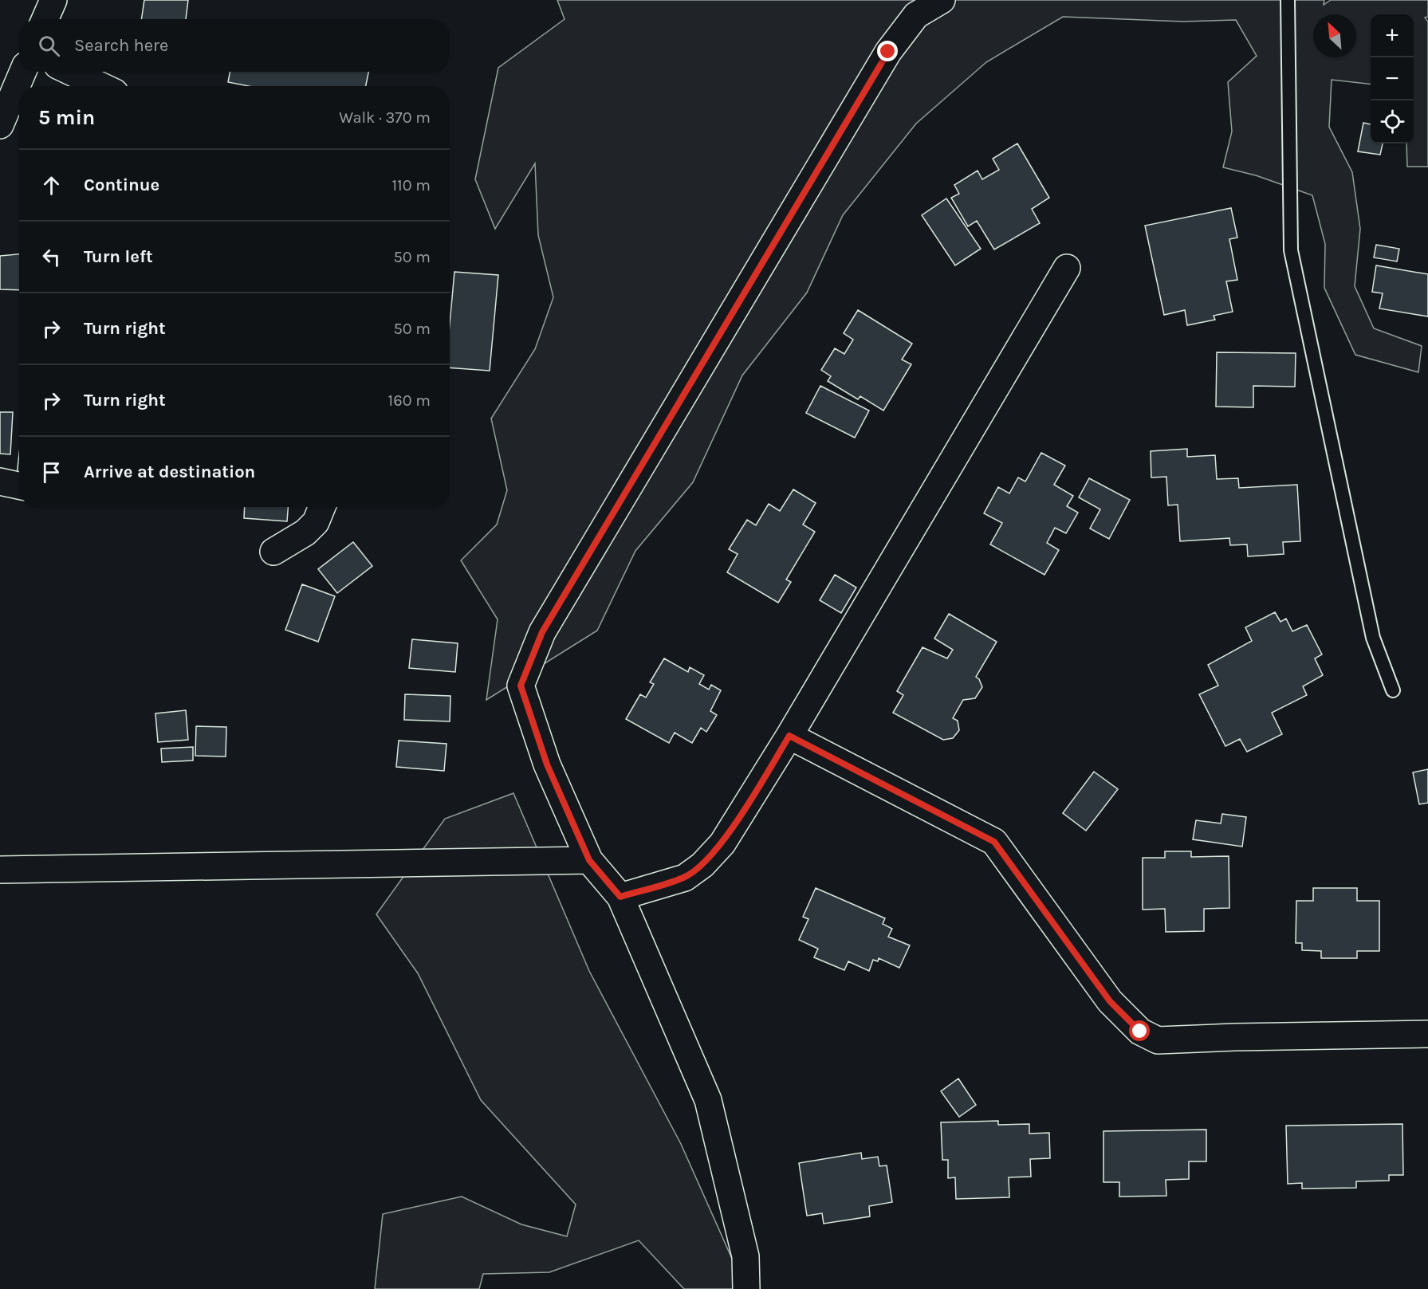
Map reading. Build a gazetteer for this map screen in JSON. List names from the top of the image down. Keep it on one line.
{"north":"top left","page":{"map_buttons":["+","−"],"search":"Search here","heading":["5 min","Walk · 370 m"],"list":[["Continue","110 m"],["Turn left","50 m"],["Turn right","50 m"],["Turn right","160 m"],"Arrive at destination"]}}
